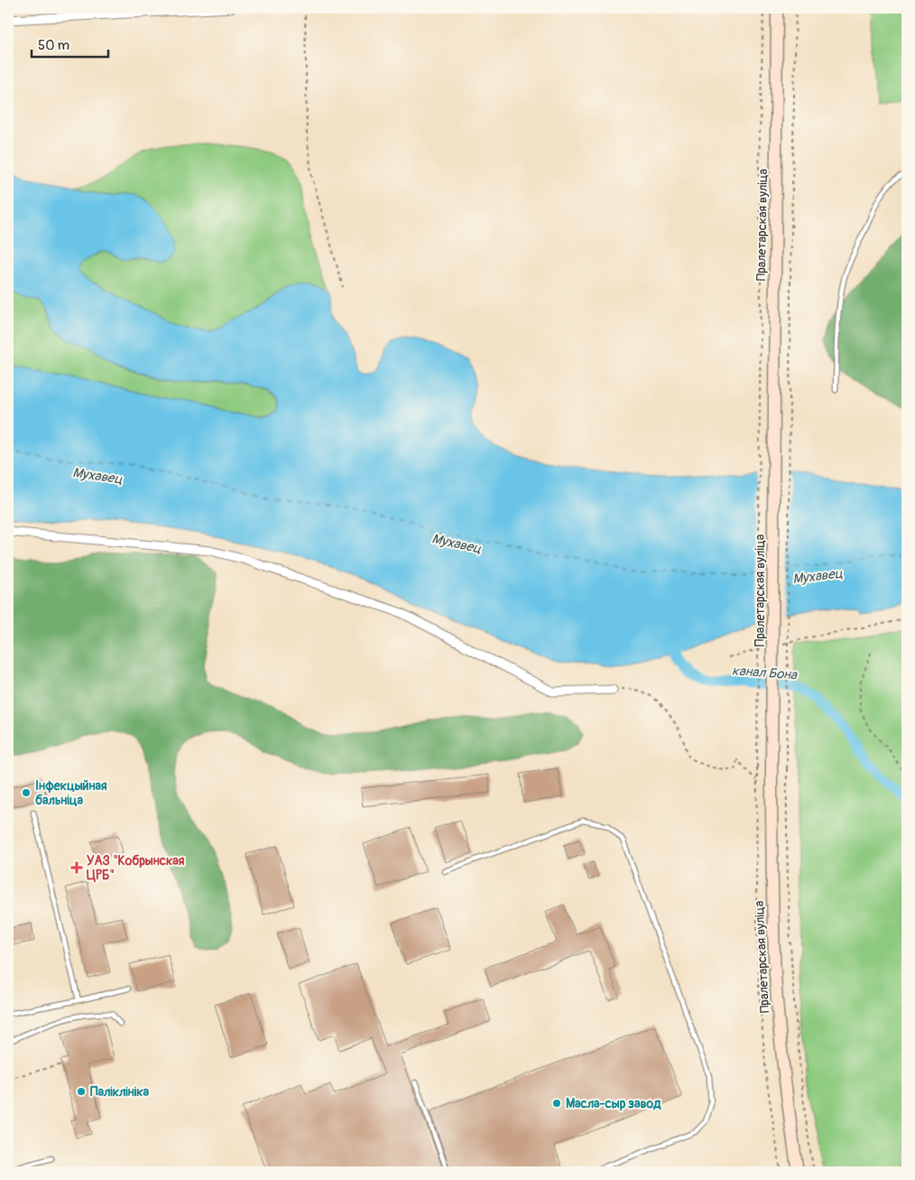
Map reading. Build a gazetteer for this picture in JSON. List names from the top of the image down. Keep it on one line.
{"streets":{"main road":["Пралетарская вуліца"]},"water":["Мухавец","канал Бона"],"places":{"other":["Інфекцыйная бальніца","Паліклініка","Масла-сыр завод"],"health":["УАЗ \"Кобрынская ЦРБ\""]},"scale_bar":"50 m"}
